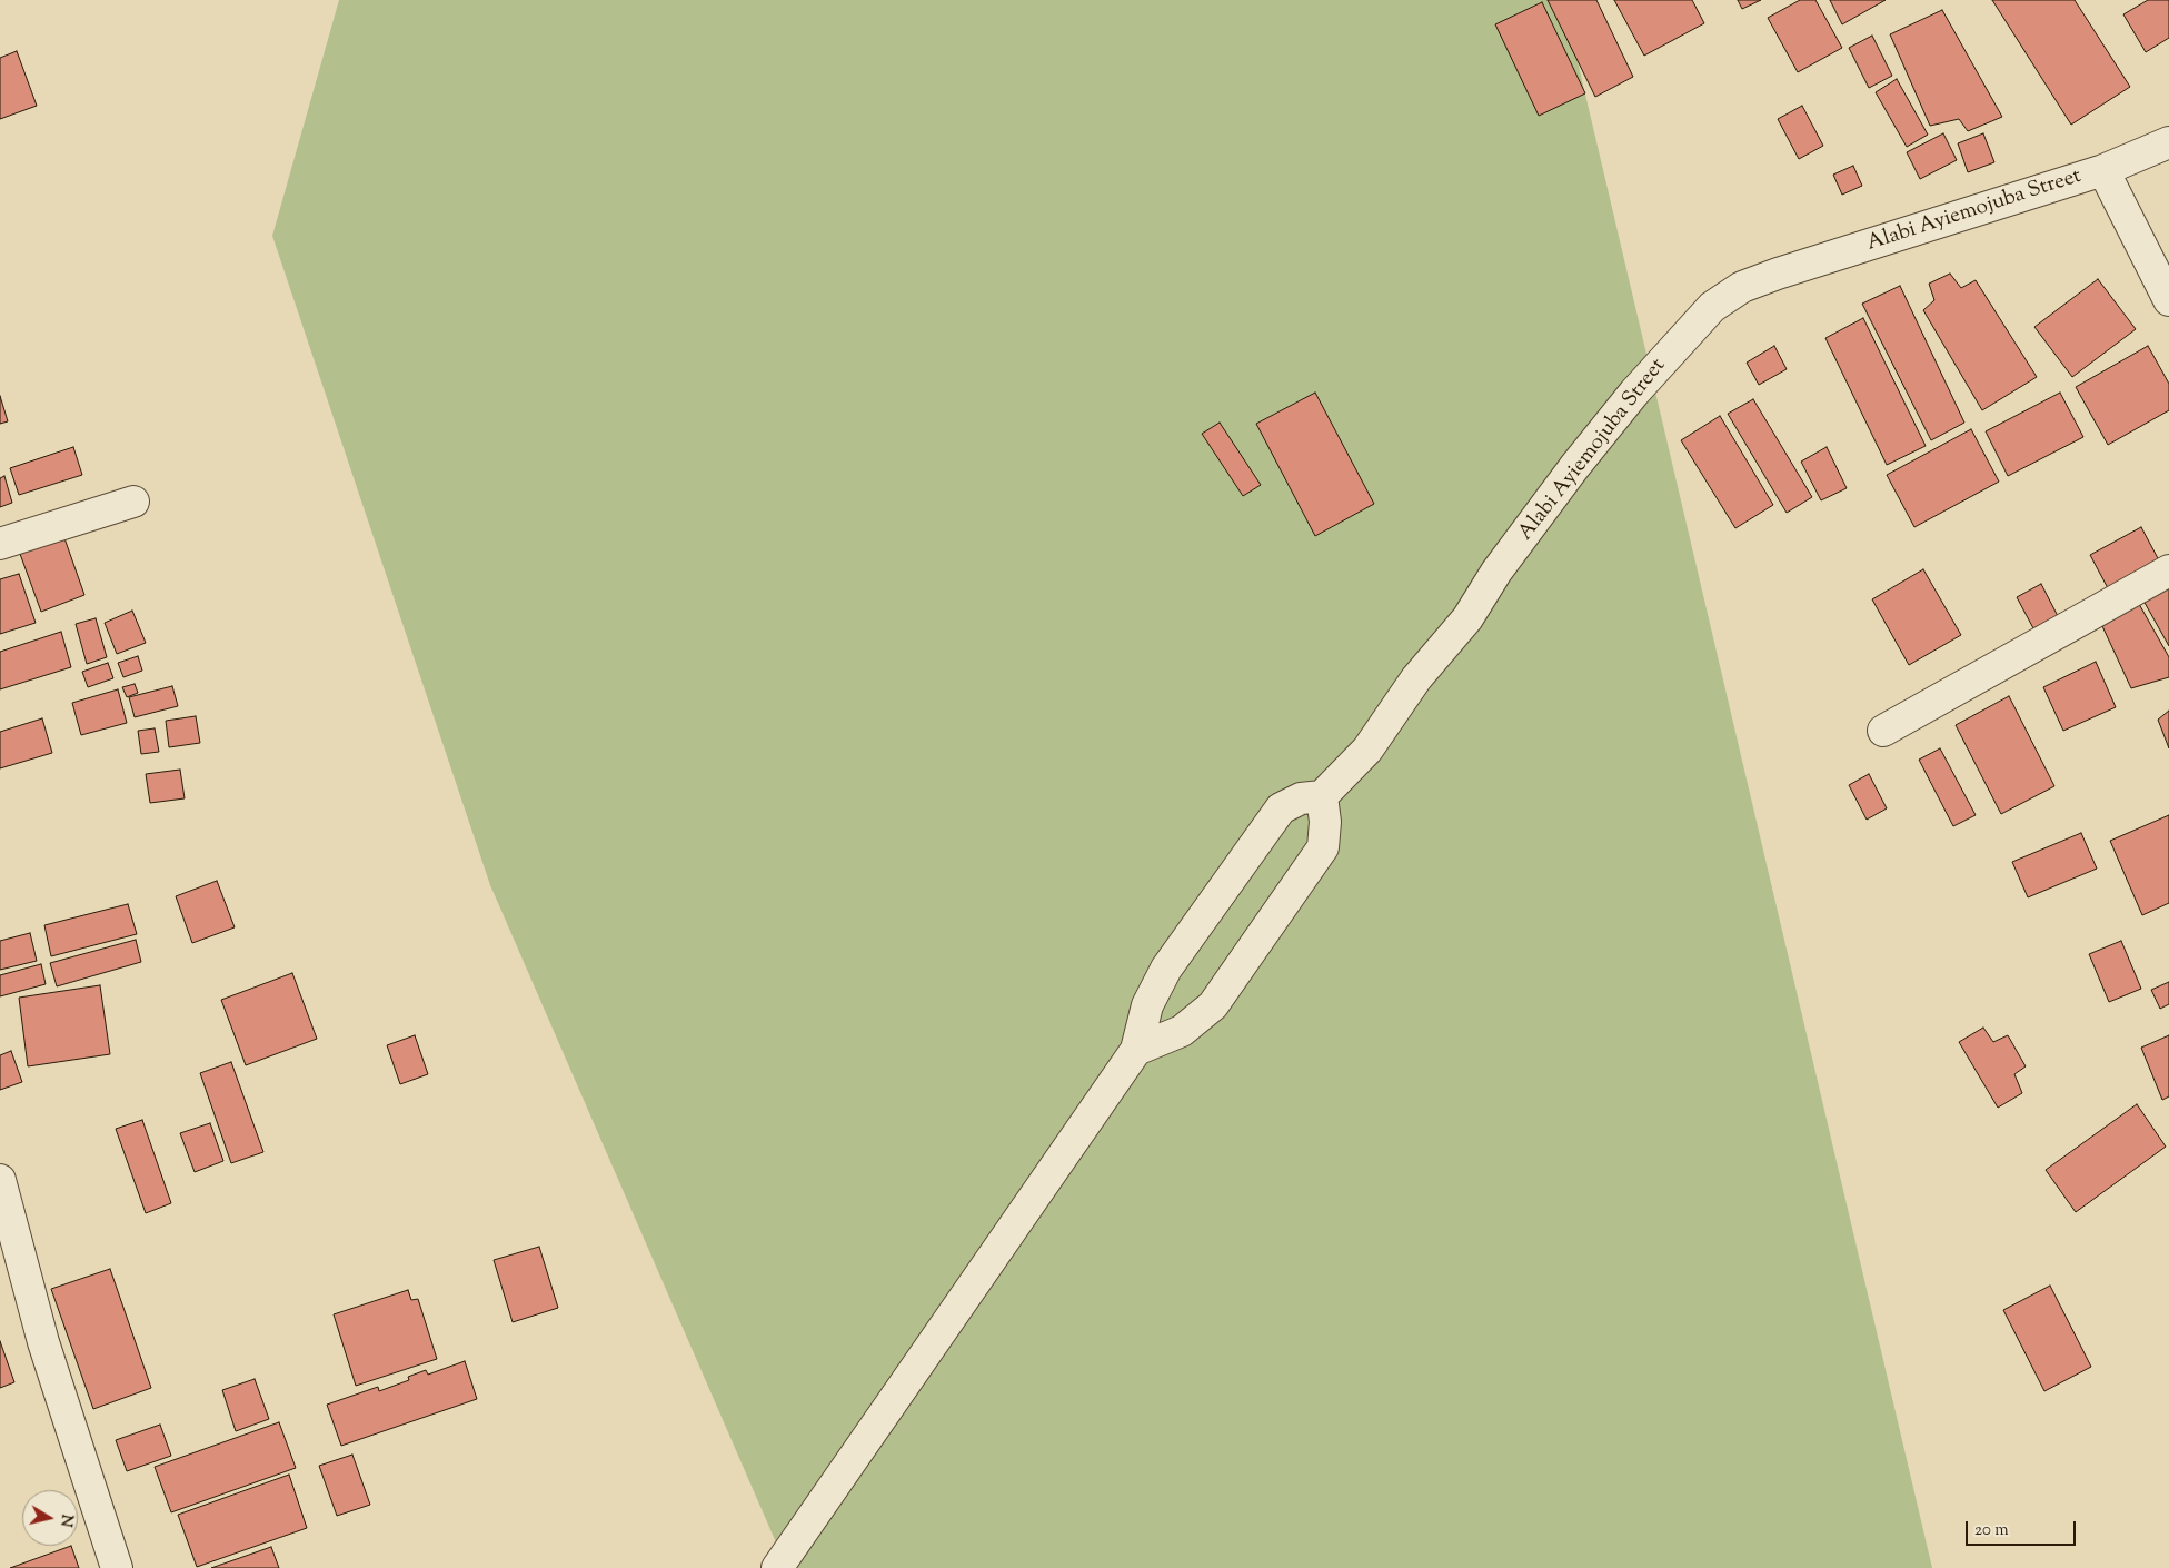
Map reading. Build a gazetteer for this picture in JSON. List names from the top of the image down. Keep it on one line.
{"streets":{"street":["Alabi Ayiemojuba Street"]},"scale_bar":"20 m","north":"right"}
